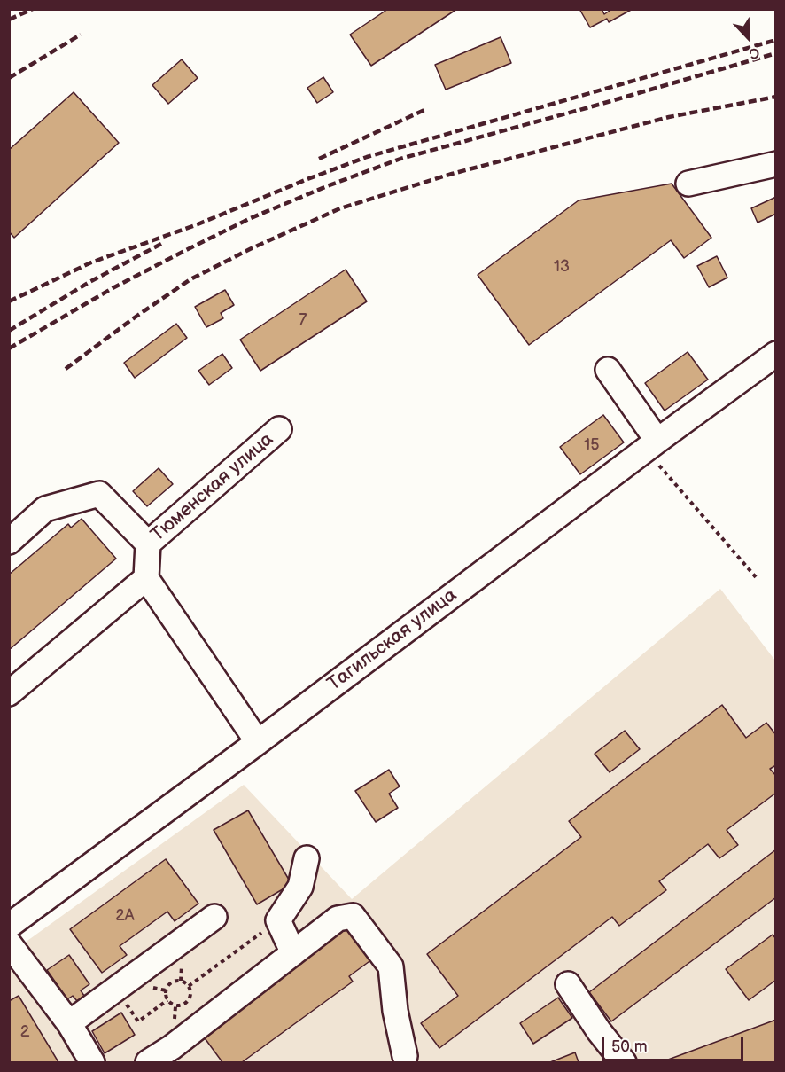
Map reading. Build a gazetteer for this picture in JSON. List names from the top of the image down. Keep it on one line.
{"streets":{"street":["Тюменская улица","Тагильская улица"]},"house_numbers":["13","7","15","2А","2"],"scale_bar":"50 m","north":"bottom"}
